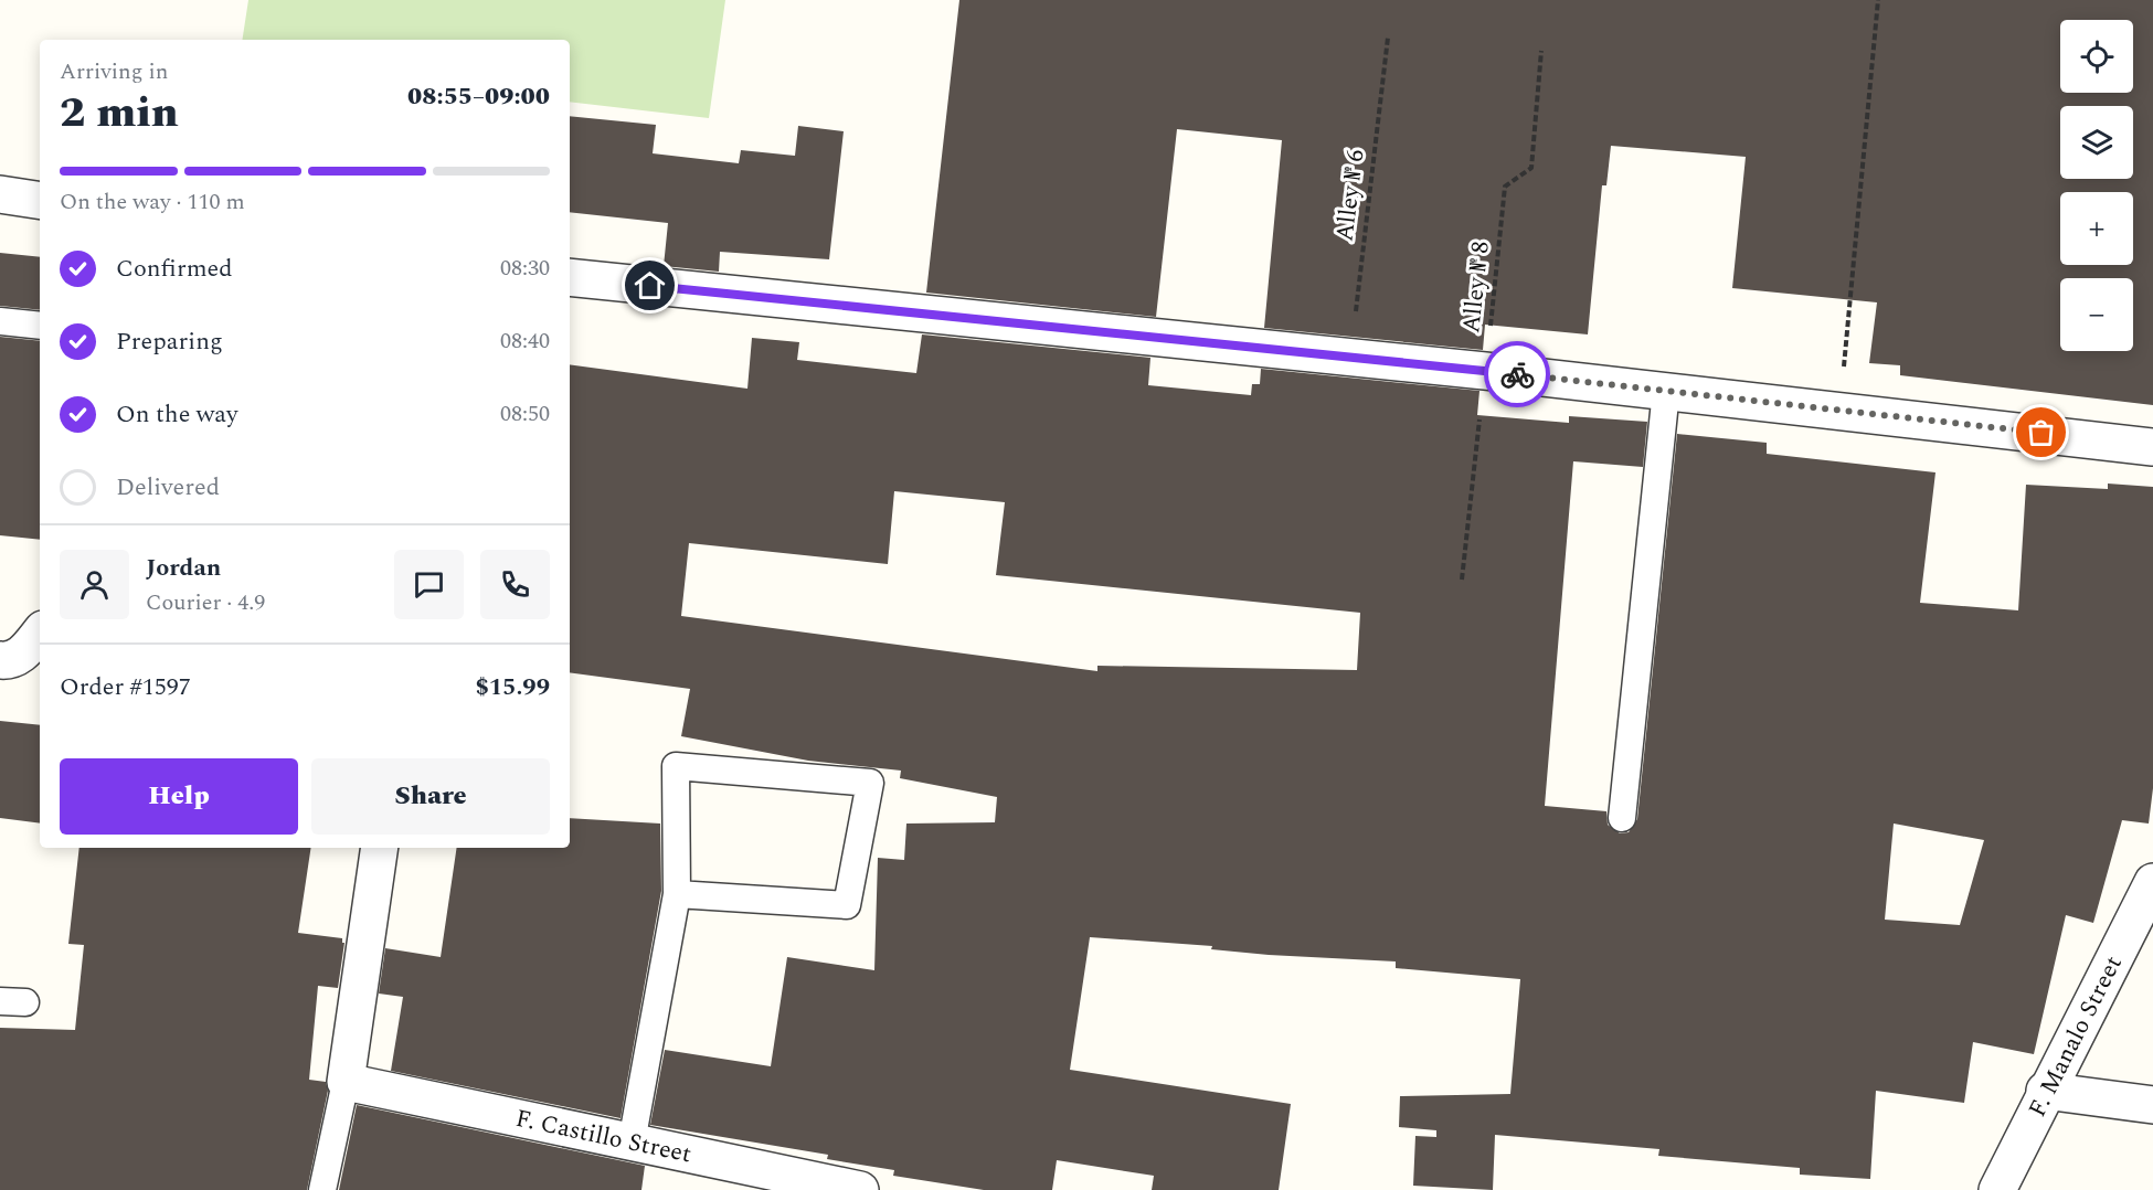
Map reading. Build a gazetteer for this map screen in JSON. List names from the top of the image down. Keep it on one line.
{"streets":{"street":["F. Manalo Street","F. Castillo Street"],"path":["Alley № 6","Alley № 8"]},"page":{"map_buttons":["+","−"],"heading":["2 min","Arriving in","08:55–09:00"],"panel":["Jordan","Courier · 4.9","Order #1597","$15.99"],"bar":"On the way · 110 m","list":[["Confirmed","08:30"],["Preparing","08:40"],["On the way","08:50"],"Delivered"],"buttons":["Help","Share"]}}
